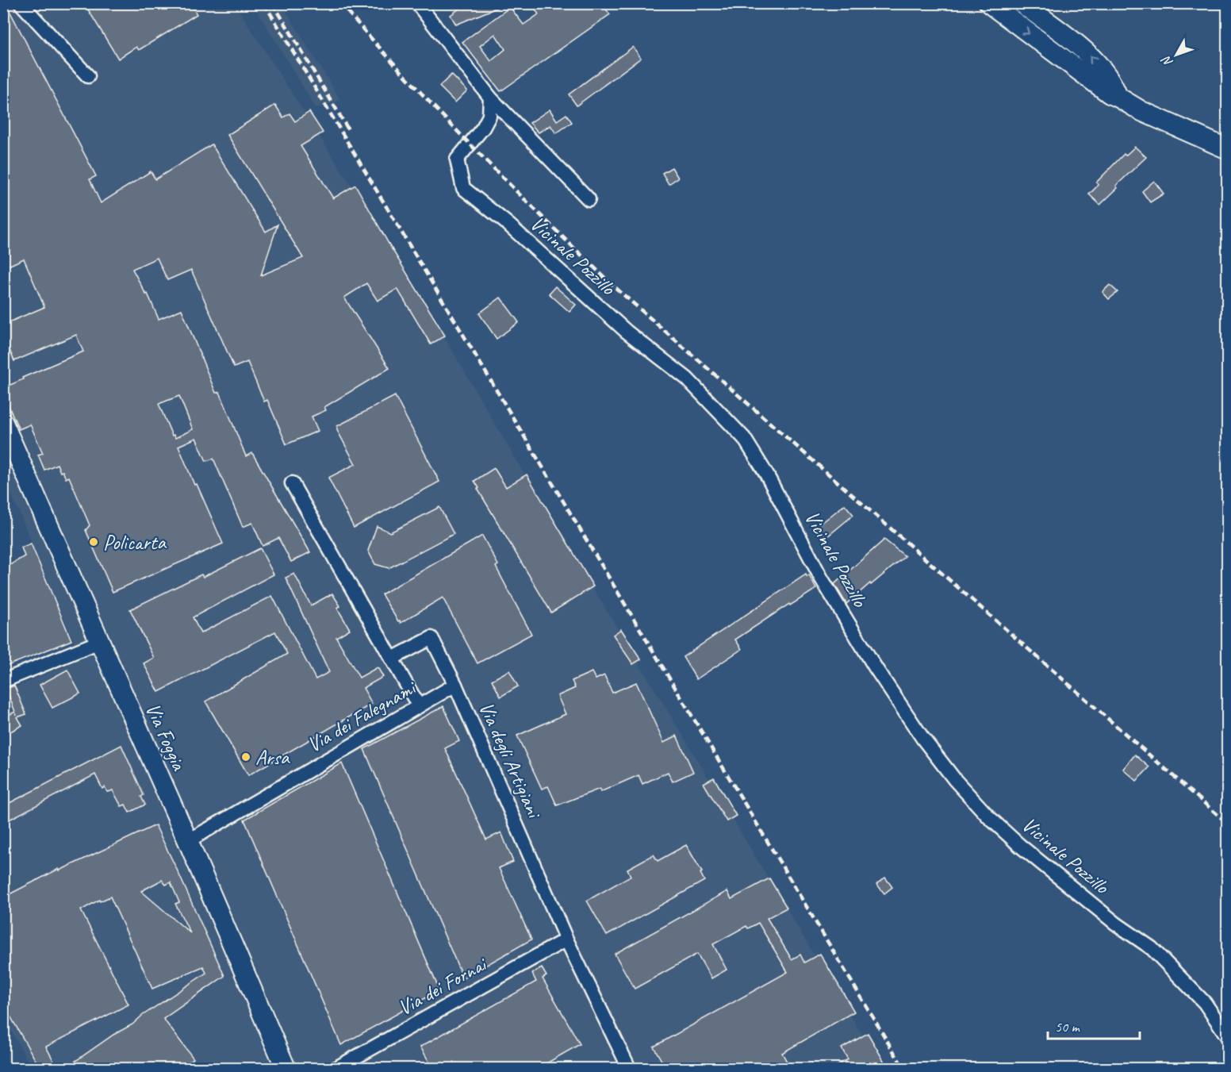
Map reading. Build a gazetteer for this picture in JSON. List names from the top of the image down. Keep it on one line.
{"streets":{"main road":["Via Foggia"],"street":["Vicinale Pozzillo","Via dei Falegnami","Via degli Artigiani","Via dei Fornai"]},"crossings":[["Via dei Falegnami","Via Foggia"],["Via dei Falegnami","Via degli Artigiani"],["Via degli Artigiani","Via dei Fornai"]],"places":["Policarta","Arsa"],"scale_bar":"50 m","north":"bottom left"}
